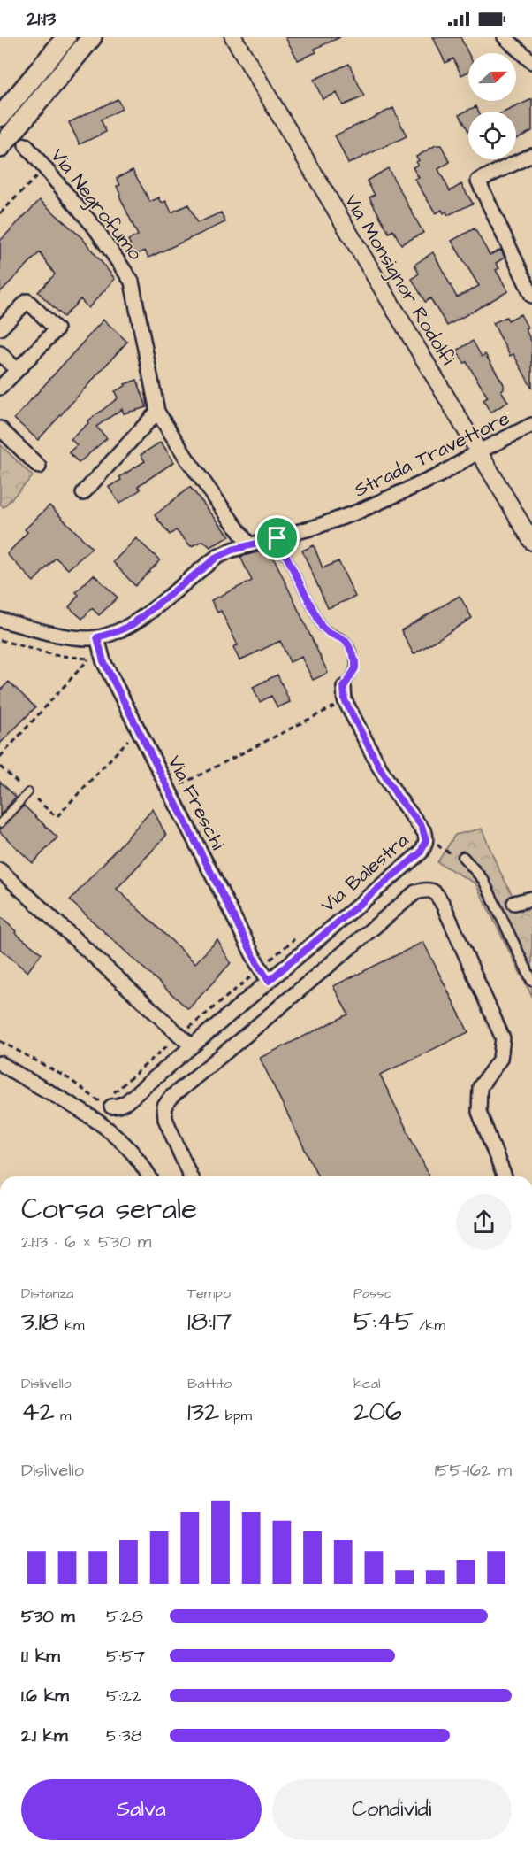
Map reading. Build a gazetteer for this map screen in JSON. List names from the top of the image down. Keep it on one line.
{"streets":{"street":["Via Negrofumo","Via Monsignor Rodolfi","Strada Travettore","Via Freschi","Via Balestra"]},"crossings":[["Via Negrofumo","Strada Travettore"],["Via Monsignor Rodolfi","Strada Travettore"],["Strada Travettore","Via Freschi"],["Via Freschi","Via Balestra"]],"north":"right","page":{"status":"21:13","heading":["Corsa serale","21:13 · 6 × 530 m"],"stats":[["Distanza","3.18 km"],["Tempo","18:17"],["Passo","5:45 /km"],["Dislivello","42 m"],["Battito","132 bpm"],["kcal","206"]],"chart":["Dislivello","155–162 m"],"list":[{"name":"530 m","note":"5:28"},{"name":"1.1 km","note":"5:57"},{"name":"1.6 km","note":"5:22"},{"name":"2.1 km","note":"5:38"}],"buttons":["Salva","Condividi"]}}
